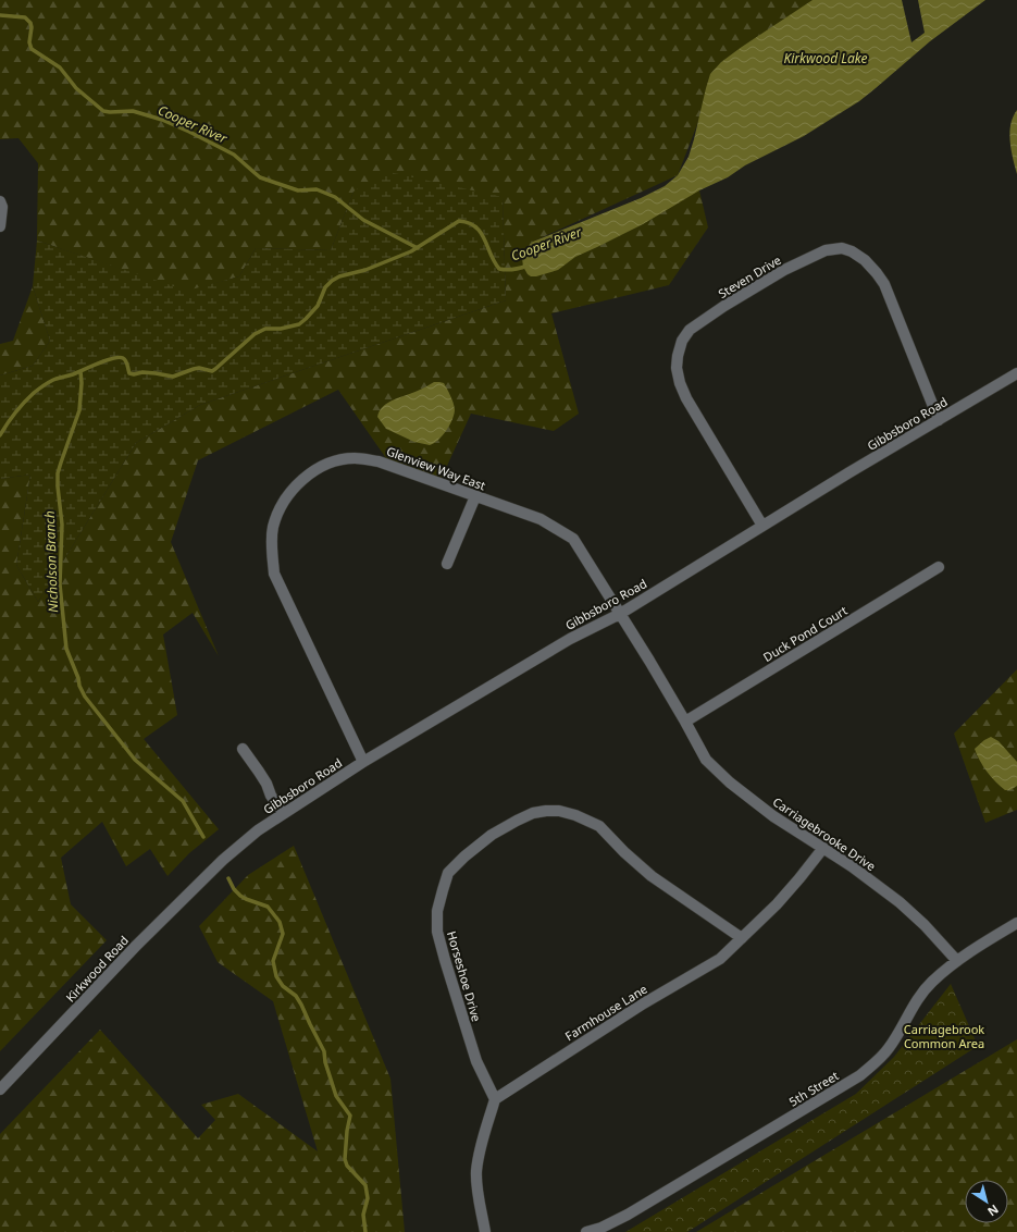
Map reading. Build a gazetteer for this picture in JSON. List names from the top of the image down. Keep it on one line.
{"streets":{"street":["Steven Drive","Gibbsboro Road","Glenview Way East","Duck Pond Court","Carriagebrooke Drive","Kirkwood Road","Horseshoe Drive","Farmhouse Lane","5th Street"]},"crossings":[["Steven Drive","Gibbsboro Road"],["Gibbsboro Road","Glenview Way East"],["Gibbsboro Road","Kirkwood Road"],["Glenview Way East","Duck Pond Court"],["Glenview Way East","Carriagebrooke Drive"],["Duck Pond Court","Carriagebrooke Drive"],["Carriagebrooke Drive","Farmhouse Lane"],["Carriagebrooke Drive","5th Street"],["Horseshoe Drive","Farmhouse Lane"]],"water":["Kirkwood Lake","Cooper River","Nicholson Branch"],"parks":["Carriagebrook Common Area"],"north":"bottom right"}
